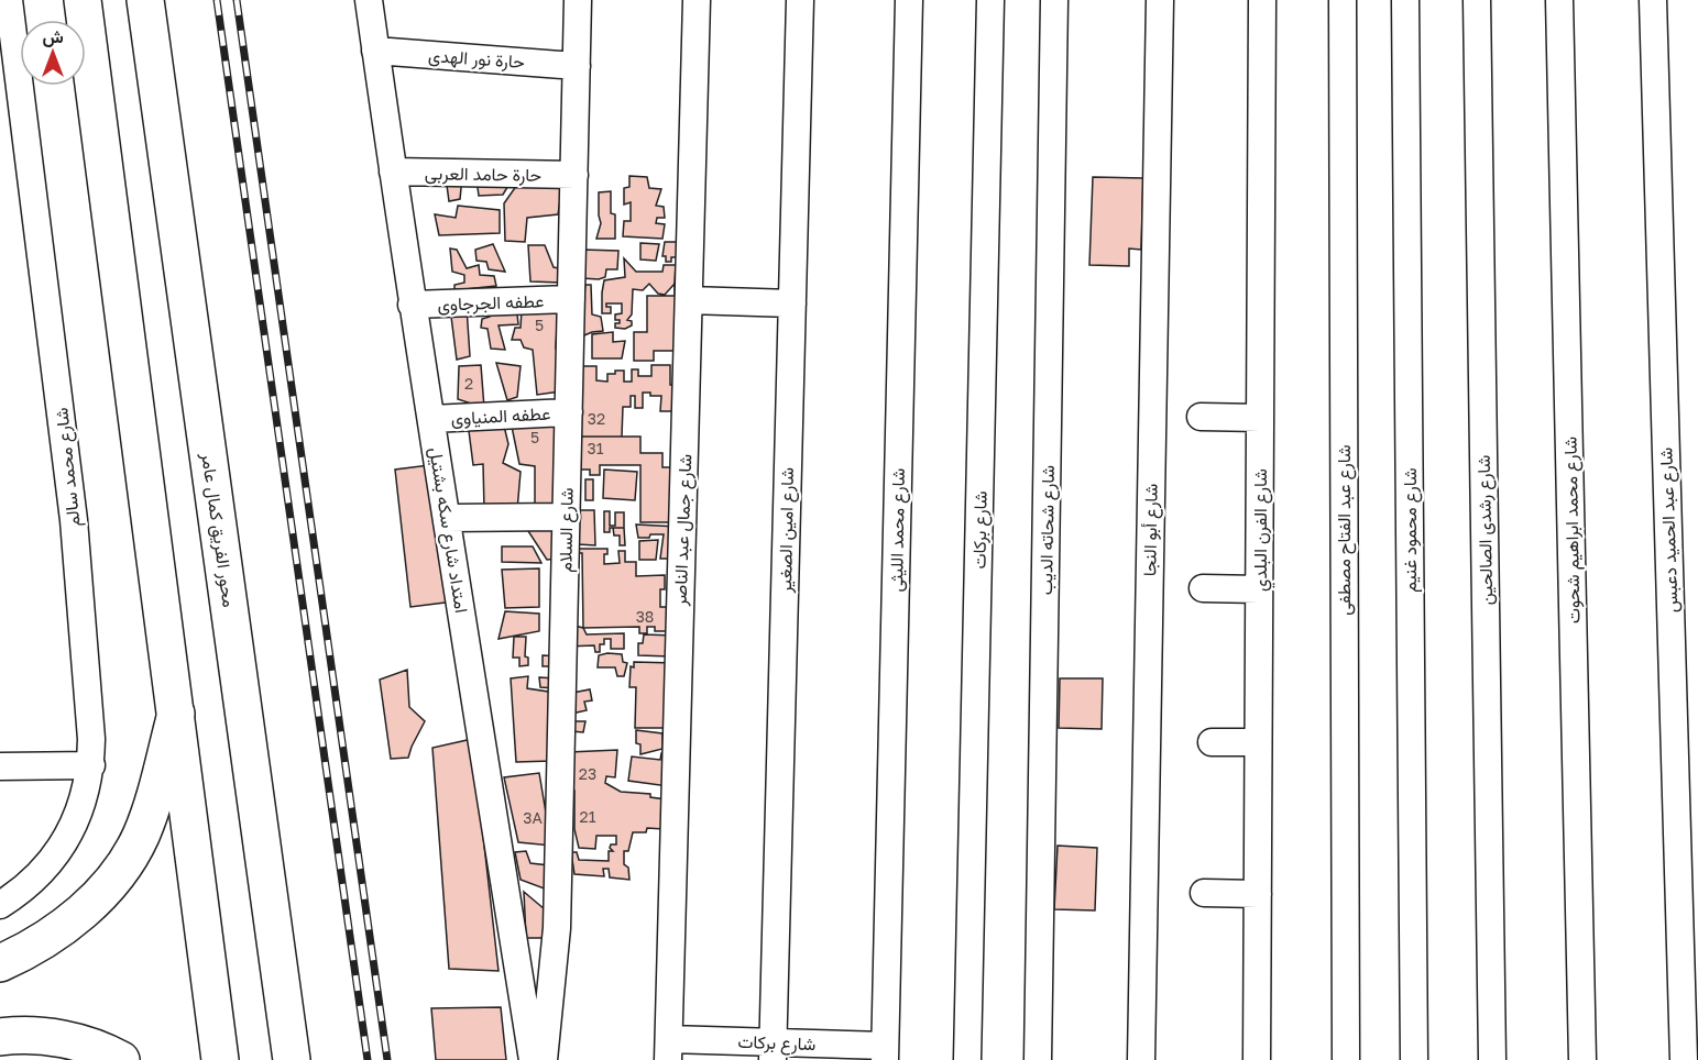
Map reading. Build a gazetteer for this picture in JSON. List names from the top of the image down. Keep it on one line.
{"streets":{"main road":["محور الفريق كمال عامر"],"street":["حارة نور الهدى","حارة حامد العربى","عطفه الجرجاوى","عطفه المنياوى","شارع محمد سالم","امتداد شارع سكه بشتيل","شارع السلام","شارع جمال عبد الناصر","شارع امين الصغير","شارع محمد الليثى","شارع بركات","شارع شحاته الديب","شارع أبو النجا","شارع الفرن البلدي","شارع عبد الفتاح مصطفى","شارع محمود غنيم","شارع رشدى الصالحين","شارع محمد ابراهيم شحوت","شارع عبد الحميد دعبس"]},"crossings":[["حارة نور الهدى","امتداد شارع سكه بشتيل"],["حارة نور الهدى","شارع السلام"],["حارة حامد العربى","امتداد شارع سكه بشتيل"],["حارة حامد العربى","شارع السلام"],["عطفه الجرجاوى","امتداد شارع سكه بشتيل"],["عطفه الجرجاوى","شارع السلام"],["عطفه المنياوى","امتداد شارع سكه بشتيل"],["عطفه المنياوى","شارع السلام"],["شارع جمال عبد الناصر","شارع بركات"],["شارع امين الصغير","شارع بركات"],["شارع محمد الليثى","شارع بركات"]],"house_numbers":["5","2","32","5","31","38","23","21","3A"],"north":"top"}
